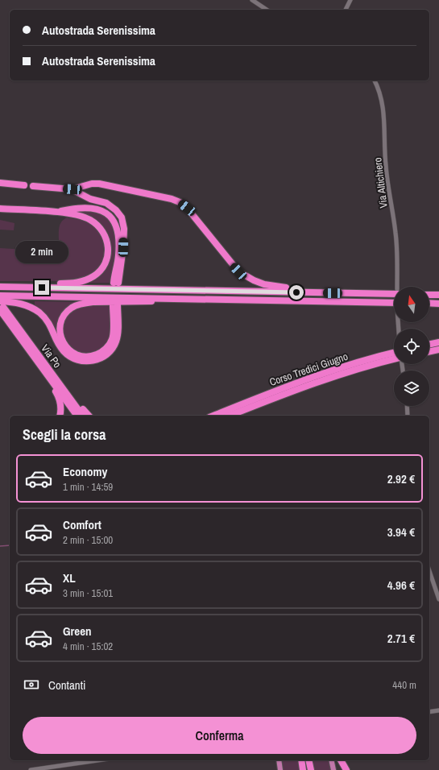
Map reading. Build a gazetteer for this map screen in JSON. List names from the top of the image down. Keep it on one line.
{"streets":{"highway":["Via Po","Corso Tredici Giugno"],"street":["Via Altichiero"]},"north":"top","page":{"banner":["Autostrada Serenissima","Autostrada Serenissima"],"bubble":"2 min","heading":"Scegli la corsa","list":[{"name":"Economy","note":"1 min · 14:59","value":"2.92 €"},{"name":"Comfort","note":"2 min · 15:00","value":"3.94 €"},{"name":"XL","note":"3 min · 15:01","value":"4.96 €"},{"name":"Green","note":"4 min · 15:02","value":"2.71 €"}],"pay":["Contanti","440 m"],"buttons":"Conferma"}}
